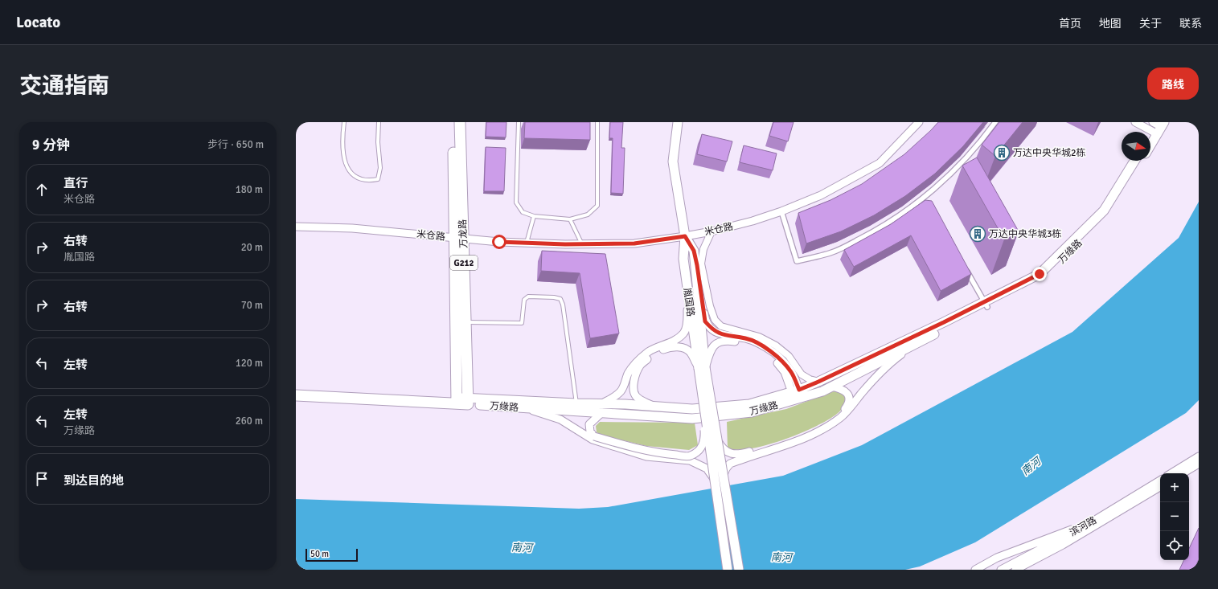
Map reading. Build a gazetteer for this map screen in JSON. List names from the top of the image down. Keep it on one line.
{"streets":{"highway":["万龙路","万缘路","G212"],"main road":["胤国路"],"street":["米仓路","滨河路"]},"crossings":[["米仓路","万龙路"],["米仓路","胤国路"],["万龙路","万缘路"]],"water":["南河"],"places":{"building":["万达中央华城2栋","万达中央华城3栋"]},"scale_bar":"50 m","north":"right","page":{"header":"Locato","nav":["首页","地图","关于","联系"],"title":"交通指南","buttons":"路线","heading":["9 分钟","步行 · 650 m"],"list":[["直行","米仓路","180 m"],["右转","胤国路","20 m"],["右转","70 m"],["左转","120 m"],["左转","万缘路","260 m"],"到达目的地"],"map_buttons":["+","−"],"scale":"50 m"}}
